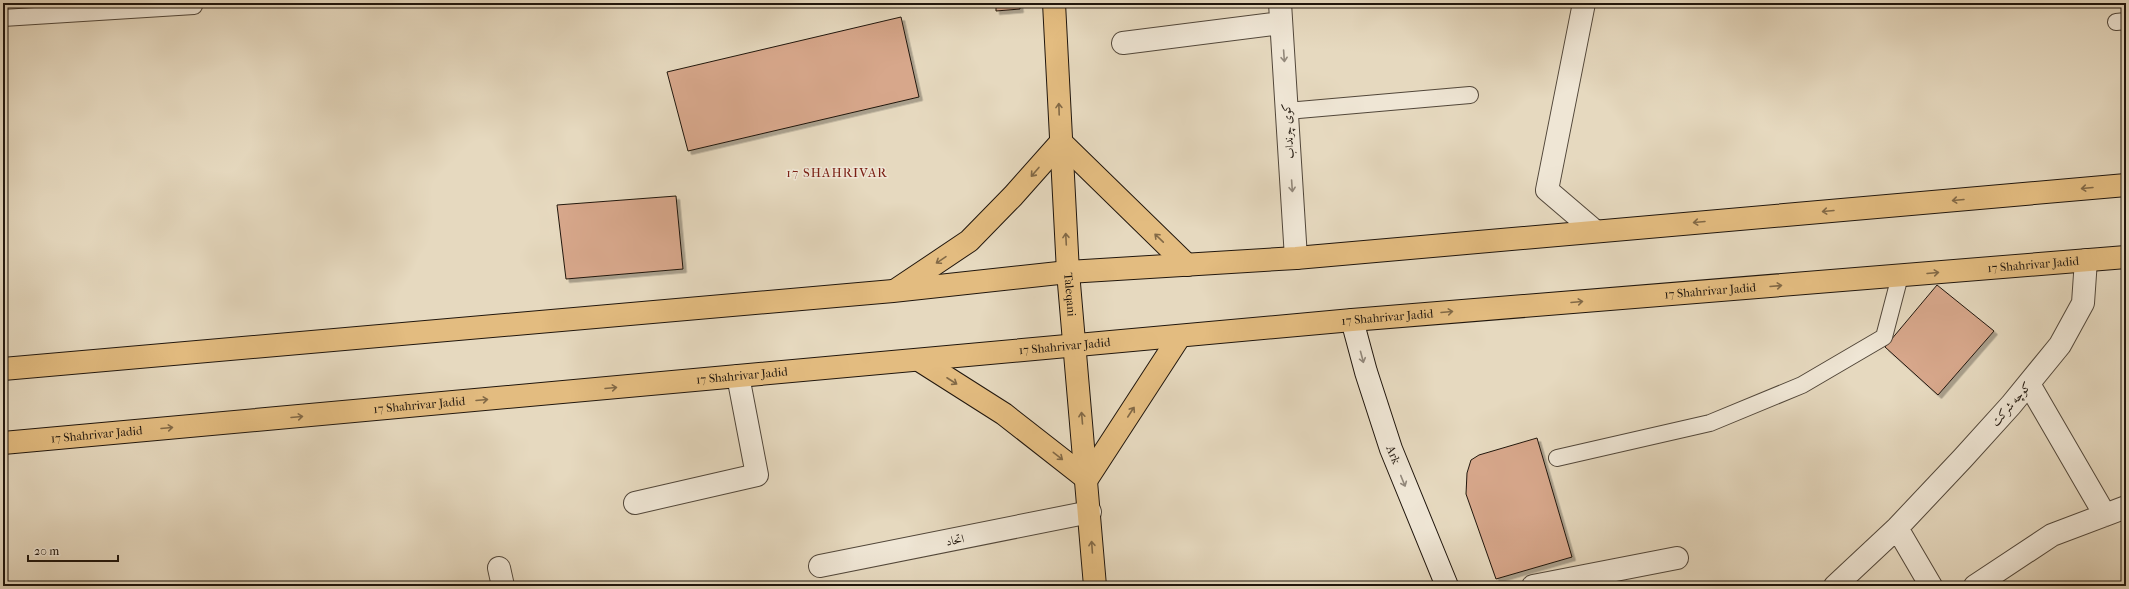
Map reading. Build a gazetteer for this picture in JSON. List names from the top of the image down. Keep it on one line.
{"streets":{"main road":["17 Shahrivar Jadid","Taleqani"],"street":["کوی چرنداب","کوچه شرکت","Ark","اتحاد"]},"crossings":[["17 Shahrivar Jadid","Taleqani"],["17 Shahrivar Jadid","کوچه شرکت"],["17 Shahrivar Jadid","Ark"],["Taleqani","اتحاد"]],"one_way":["کوی چرنداب","Taleqani","Ark"],"districts":["17 SHAHRIVAR"],"scale_bar":"20 m"}
